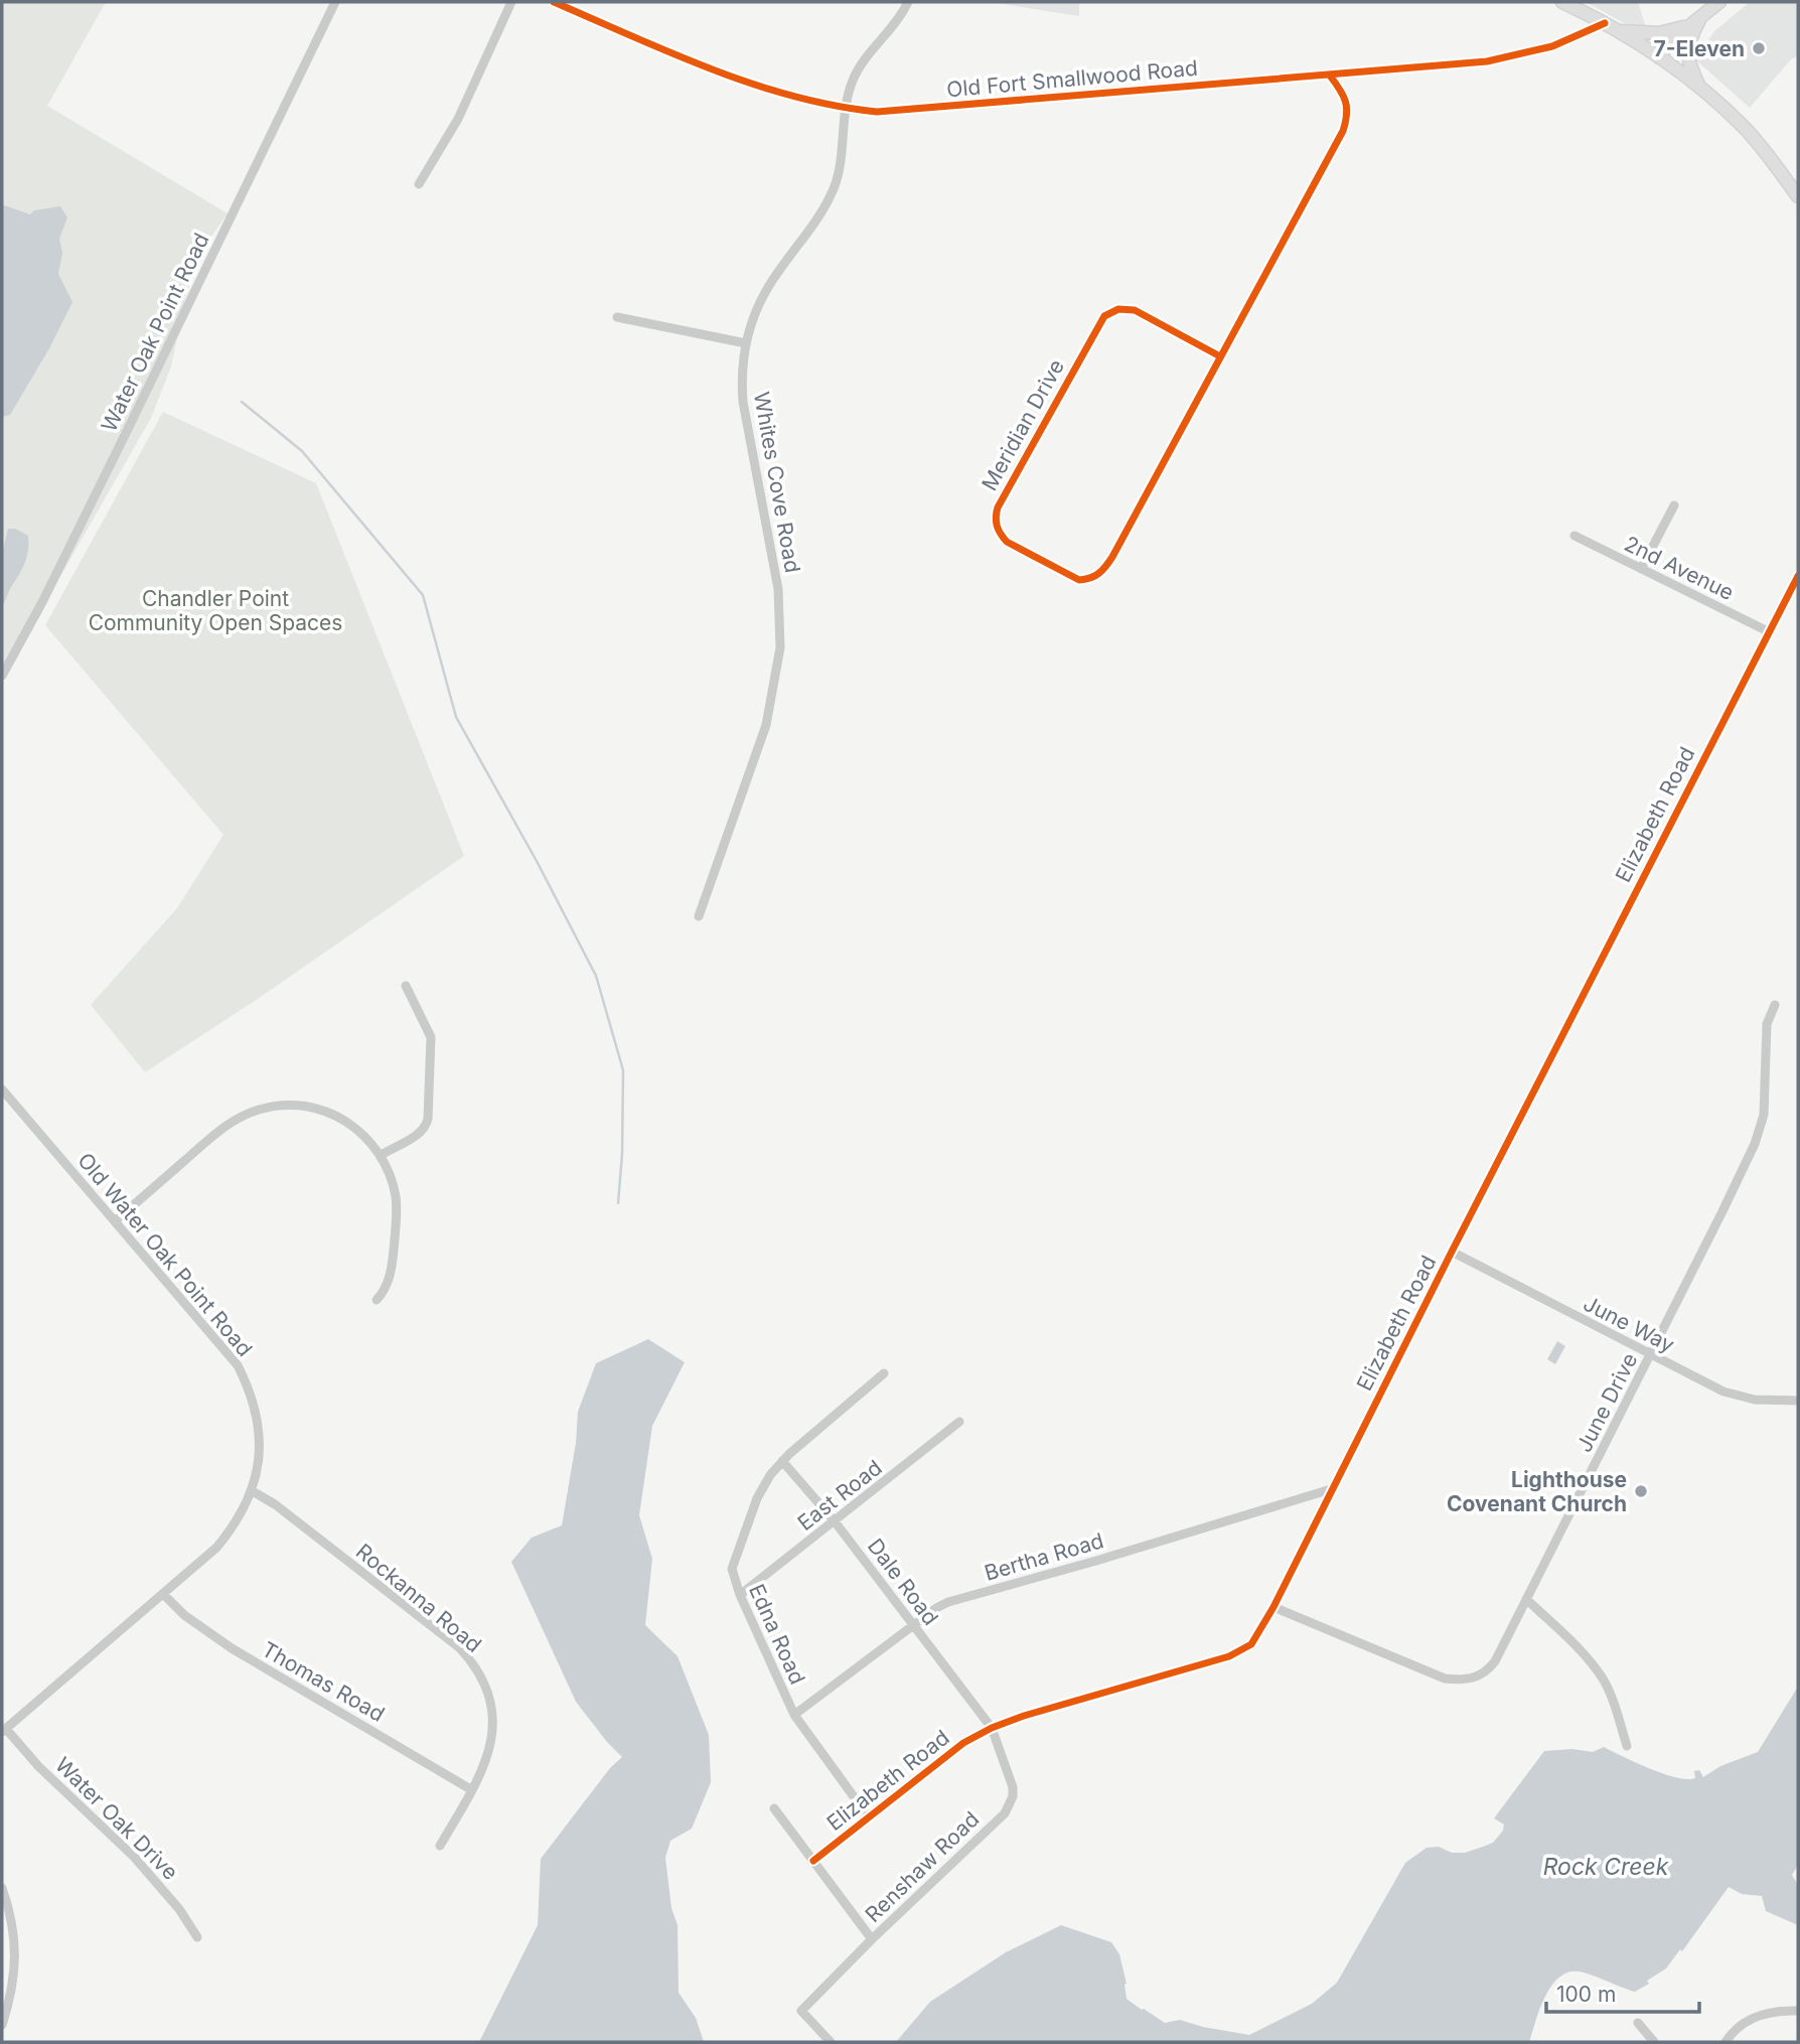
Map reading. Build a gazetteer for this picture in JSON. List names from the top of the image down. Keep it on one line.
{"streets":{"street":["Old Fort Smallwood Road","Water Oak Point Road","Meridian Drive","Whites Cove Road","2nd Avenue","Elizabeth Road","Old Water Oak Point Road","June Way","June Drive","East Road","Bertha Road","Dale Road","Rockanna Road","Edna Road","Thomas Road","Water Oak Drive","Renshaw Road"]},"crossings":[["Old Fort Smallwood Road","Meridian Drive"],["Old Fort Smallwood Road","Whites Cove Road"],["2nd Avenue","Elizabeth Road"],["Elizabeth Road","June Way"],["Elizabeth Road","June Drive"],["Elizabeth Road","Bertha Road"],["Elizabeth Road","Dale Road"],["Elizabeth Road","Edna Road"],["Elizabeth Road","Renshaw Road"],["Old Water Oak Point Road","Rockanna Road"],["Old Water Oak Point Road","Thomas Road"],["Old Water Oak Point Road","Water Oak Drive"],["June Way","June Drive"],["East Road","Dale Road"],["East Road","Edna Road"],["Bertha Road","Dale Road"],["Bertha Road","Edna Road"],["Dale Road","Edna Road"],["Dale Road","Renshaw Road"],["Rockanna Road","Thomas Road"]],"water":["Rock Creek"],"parks":["Chandler Point Community Open Spaces"],"places":["7-Eleven","Lighthouse Covenant Church"],"scale_bar":"100 m"}
